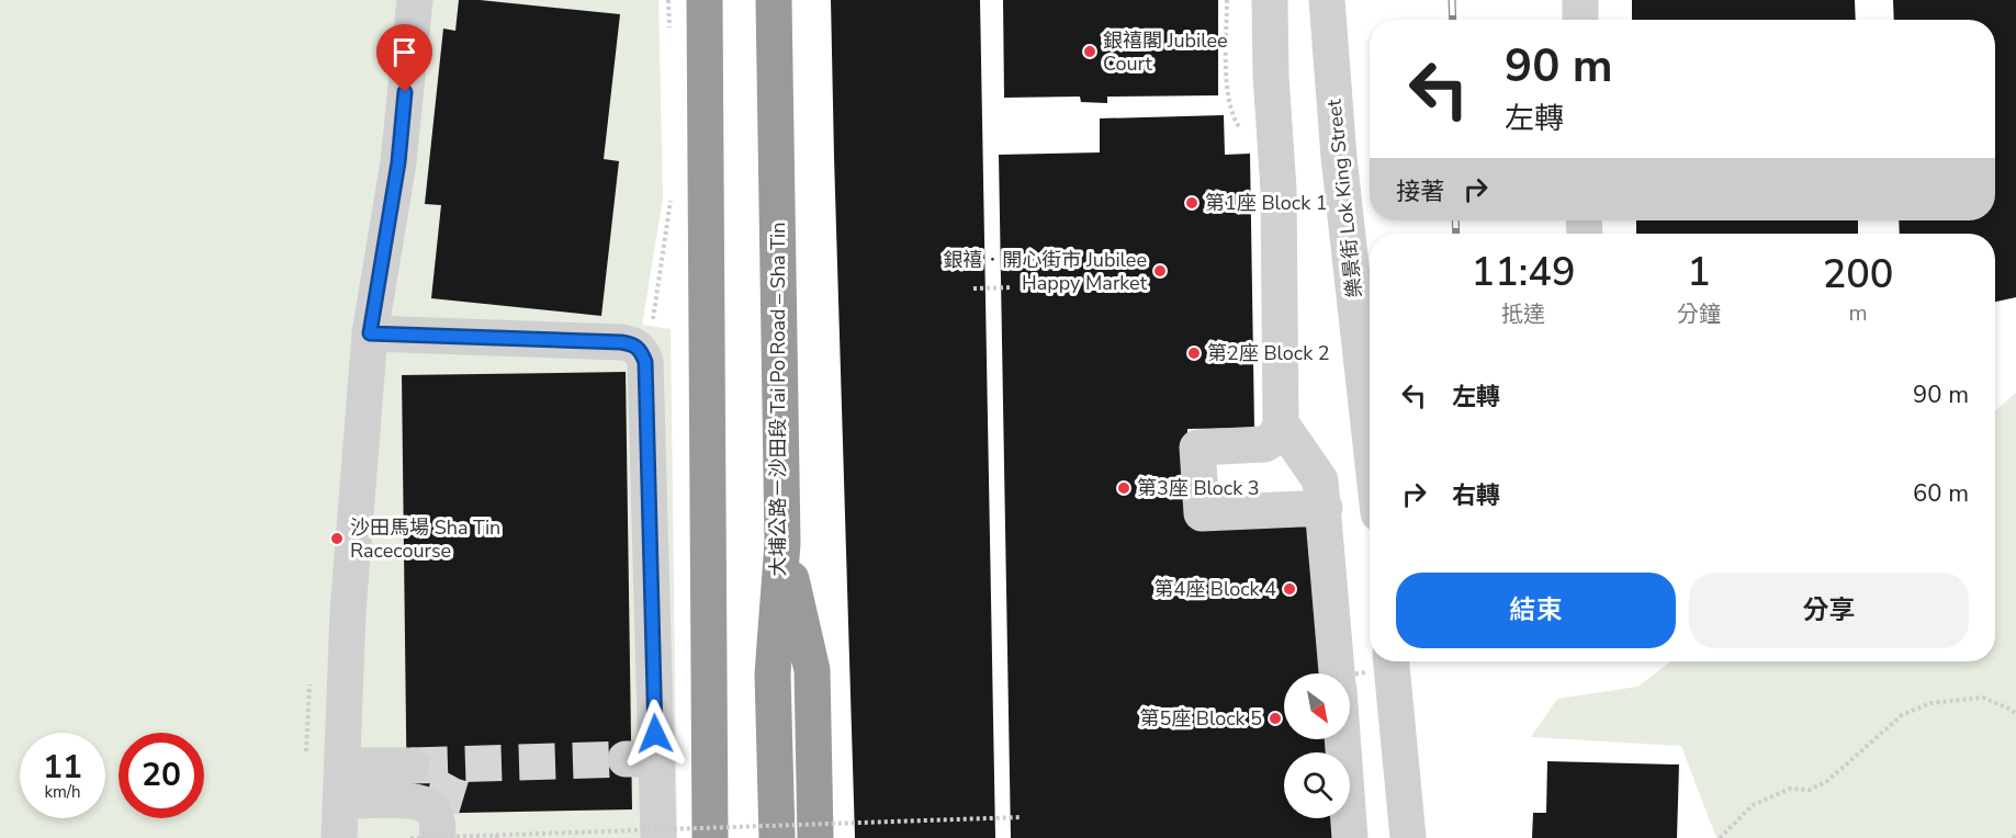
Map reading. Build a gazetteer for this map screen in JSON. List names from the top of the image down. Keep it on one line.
{"streets":{"highway":["大埔公路－沙田段 Tai Po Road – Sha Tin"],"street":["樂景街 Lok King Street"]},"places":["銀禧閣 Jubilee Court","第1座 Block 1","銀禧．開心街市 Jubilee Happy Market","第2座 Block 2","第3座 Block 3","沙田馬場 Sha Tin Racecourse","第4座 Block 4","第5座 Block 5"],"north":"bottom right","page":{"turn":["90 m","左轉"],"then":"接著","eta":["11:49","抵達","1","分鐘","200","m"],"list":[{"name":"左轉","value":"90 m"},{"name":"右轉","value":"60 m"}],"buttons":["結束","分享"],"speed":"11 km/h","limit":"20"}}
